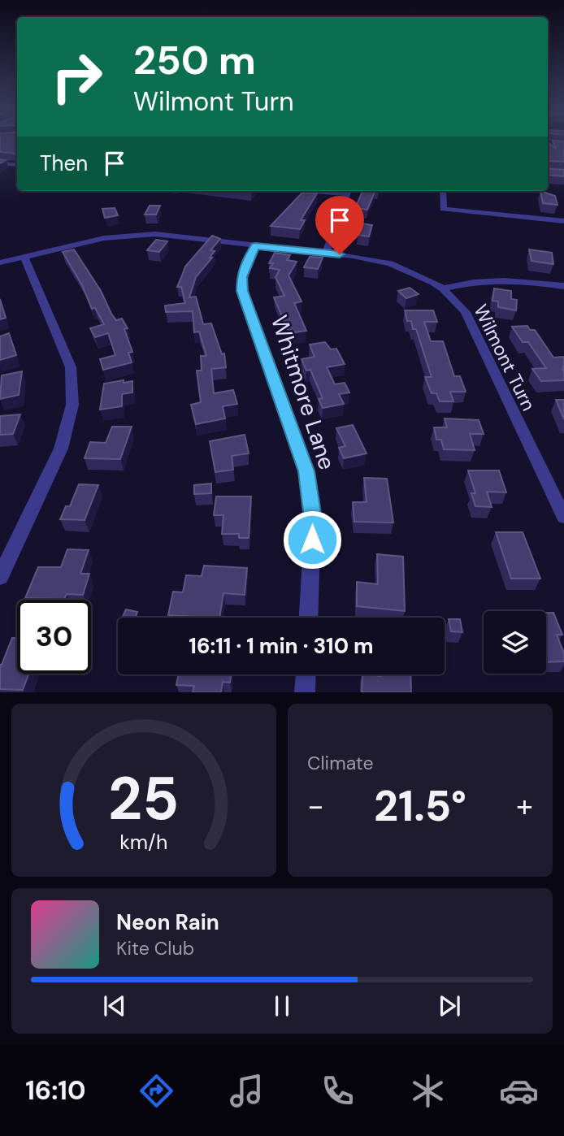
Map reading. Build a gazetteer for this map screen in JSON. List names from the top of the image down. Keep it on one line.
{"streets":{"street":["Wilmont Turn","Whitmore Lane"]},"crossings":[["Wilmont Turn","Whitmore Lane"]],"page":{"turn":["250 m","Wilmont Turn"],"then":"Then","limit":"30","trip":"16:11 · 1 min · 310 m","tile":"Climate","heat":["−","21.5°","+"],"song":["Neon Rain","Kite Club"],"tabs":"16:10","gauge":["25","km/h"]}}
